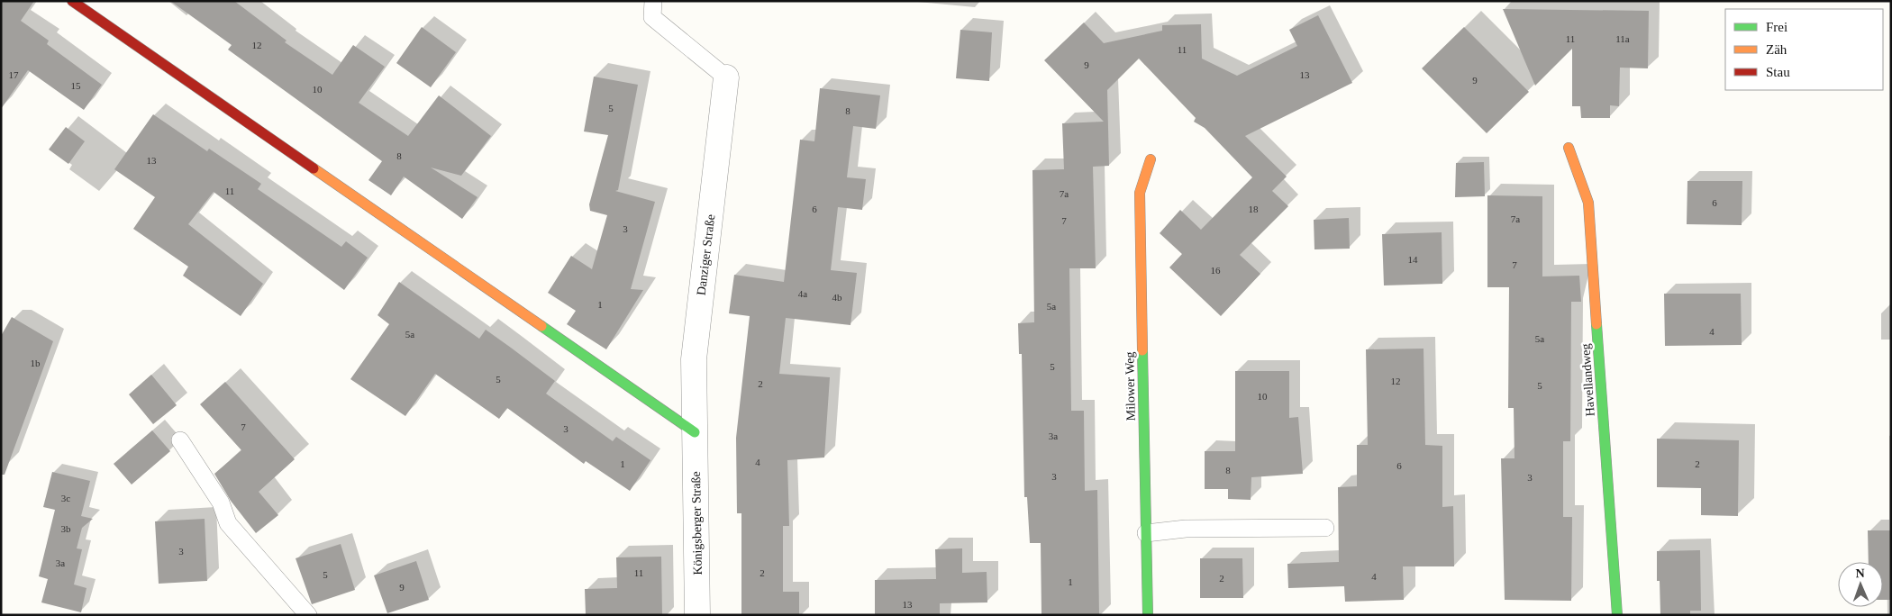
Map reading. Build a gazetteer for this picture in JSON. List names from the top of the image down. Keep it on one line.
{"streets":{"street":["Danziger Straße","Havellandweg","Milower Weg","Königsberger Straße"]},"crossings":[["Danziger Straße","Königsberger Straße"]],"house_numbers":["11","11a","12","11","9","17","13","9","15","10","5","8","8","13","11","7a","6","6","18","7a","7","3","14","7","16","4a","4b","1","5a","4","5a","5a","1b","5","5","12","2","5","10","7","3","3a","4","1","2","6","8","3","3","3c","3b","3","3a","11","2","5","4","2","1","9","13"],"legend":["Frei","Zäh","Stau"],"north":"top"}
